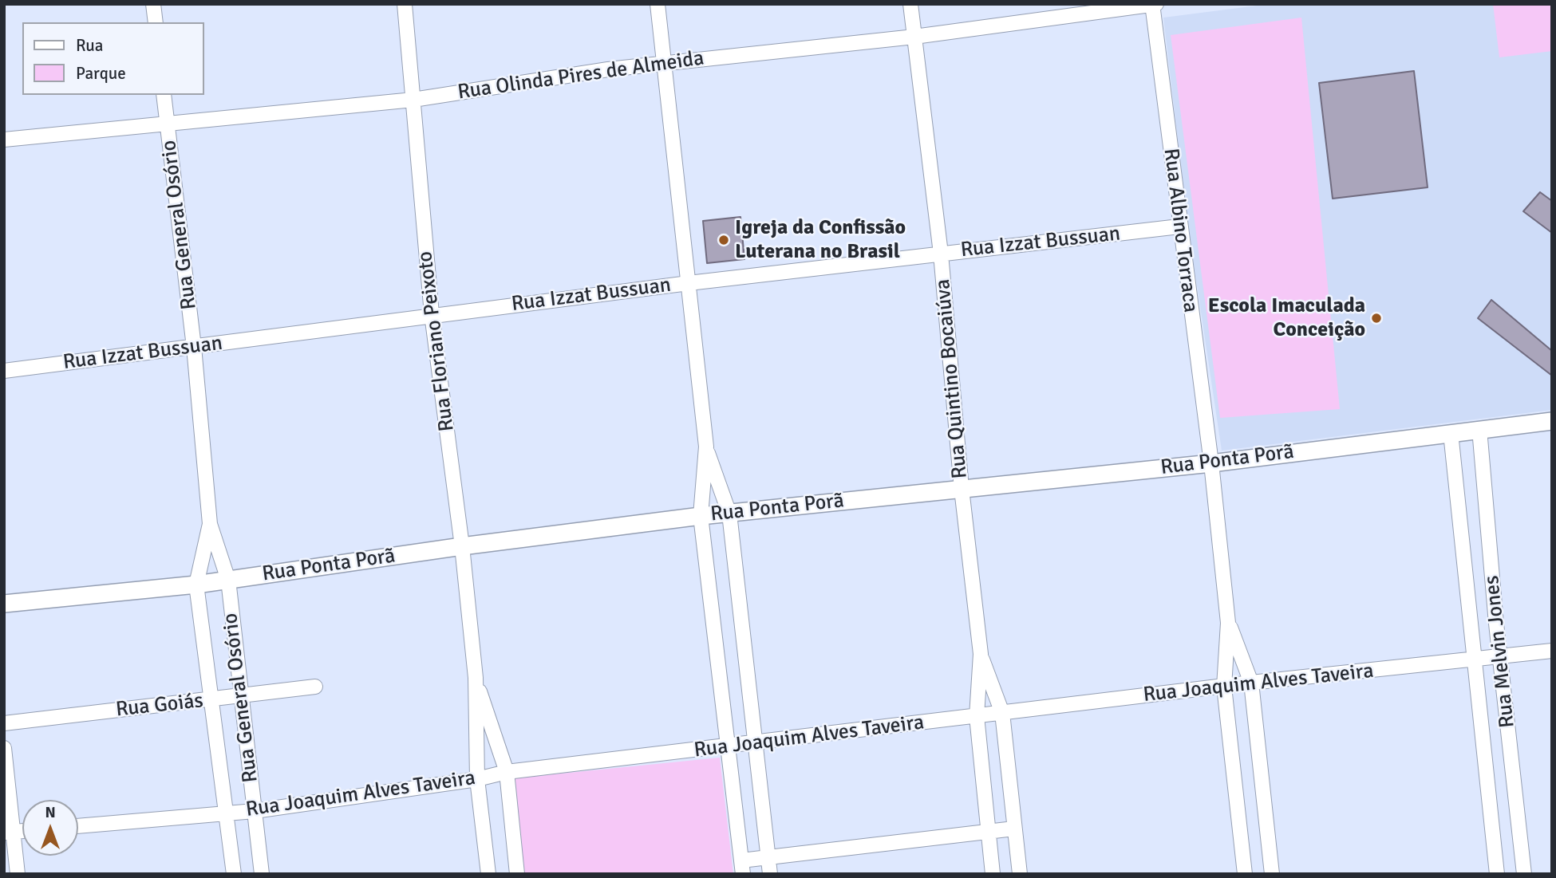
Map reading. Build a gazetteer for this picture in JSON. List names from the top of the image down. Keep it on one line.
{"streets":{"street":["Rua Olinda Pires de Almeida","Rua General Osório","Rua Albino Torraca","Rua Izzat Bussuan","Rua Floriano Peixoto","Rua Quintino Bocaiúva","Rua Ponta Porã","Rua Melvin Jones","Rua Joaquim Alves Taveira","Rua Goiás"]},"crossings":[["Rua Olinda Pires de Almeida","Rua General Osório"],["Rua Olinda Pires de Almeida","Rua Albino Torraca"],["Rua Olinda Pires de Almeida","Rua Floriano Peixoto"],["Rua Olinda Pires de Almeida","Rua Quintino Bocaiúva"],["Rua General Osório","Rua Izzat Bussuan"],["Rua General Osório","Rua Ponta Porã"],["Rua General Osório","Rua Joaquim Alves Taveira"],["Rua General Osório","Rua Goiás"],["Rua Albino Torraca","Rua Izzat Bussuan"],["Rua Albino Torraca","Rua Ponta Porã"],["Rua Albino Torraca","Rua Joaquim Alves Taveira"],["Rua Izzat Bussuan","Rua Floriano Peixoto"],["Rua Izzat Bussuan","Rua Quintino Bocaiúva"],["Rua Floriano Peixoto","Rua Ponta Porã"],["Rua Floriano Peixoto","Rua Joaquim Alves Taveira"],["Rua Quintino Bocaiúva","Rua Ponta Porã"],["Rua Quintino Bocaiúva","Rua Joaquim Alves Taveira"],["Rua Ponta Porã","Rua Melvin Jones"],["Rua Melvin Jones","Rua Joaquim Alves Taveira"]],"places":["Igreja da Confissão Luterana no Brasil","Escola Imaculada Conceição"],"legend":["Rua","Parque"],"north":"top"}
